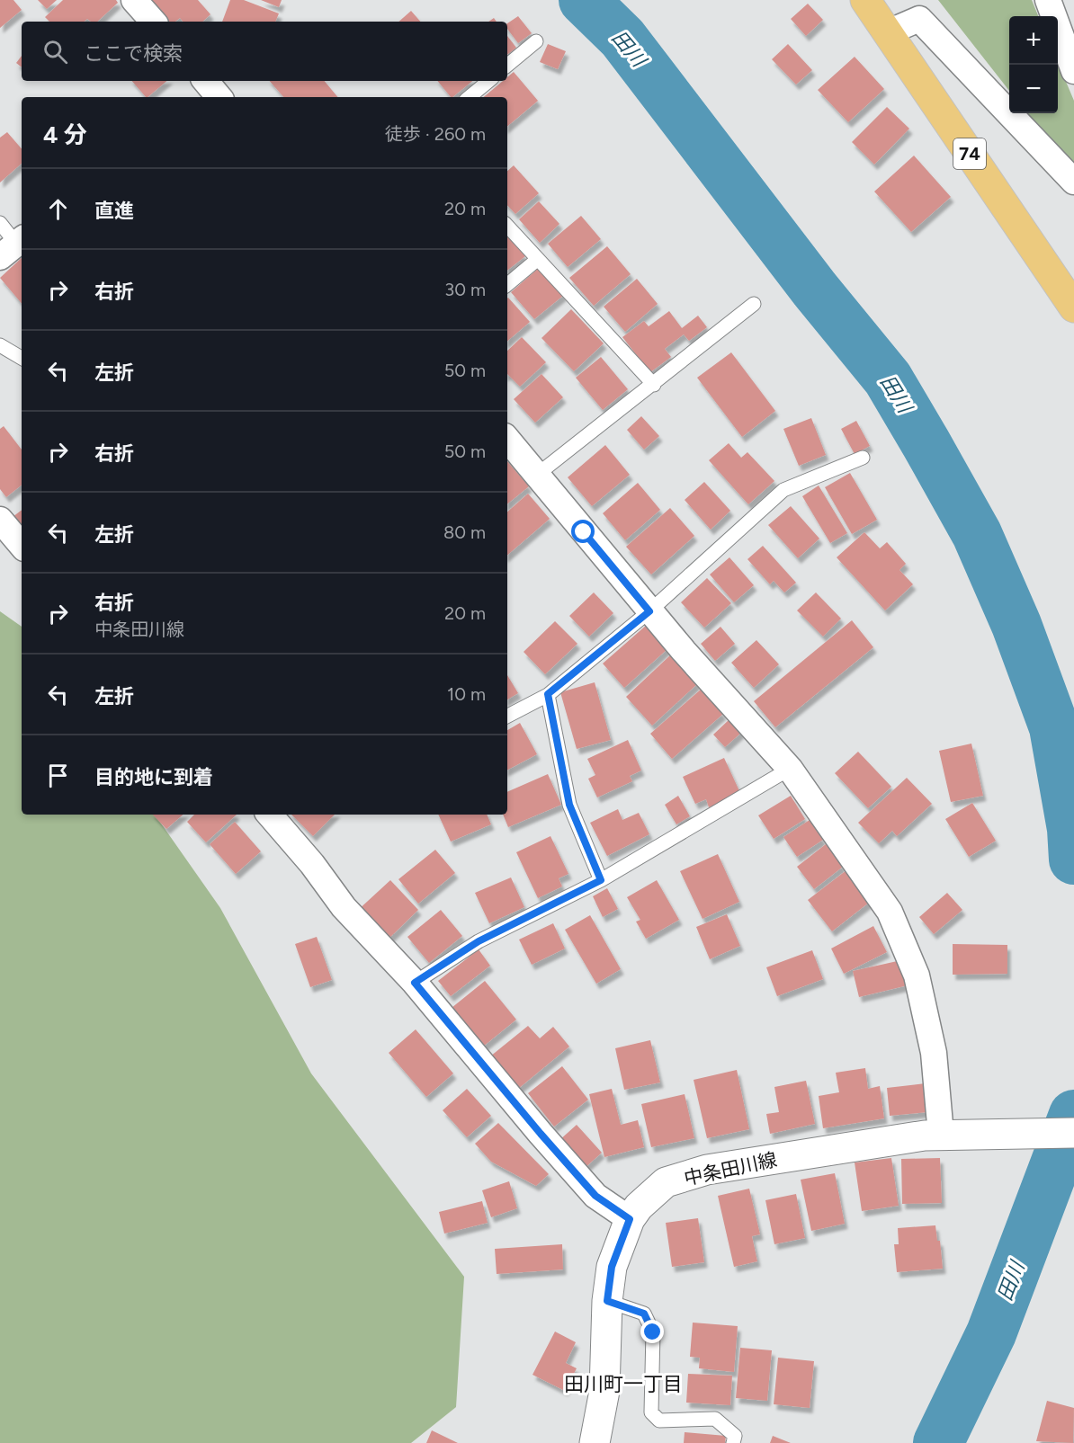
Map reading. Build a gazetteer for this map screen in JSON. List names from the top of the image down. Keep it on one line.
{"streets":{"main road":["74","中条田川線"]},"districts":["田川町一丁目"],"water":["田川"],"page":{"map_buttons":["+","−"],"search":"ここで検索","heading":["4 分","徒歩 · 260 m"],"list":[["直進","20 m"],["右折","30 m"],["左折","50 m"],["右折","50 m"],["左折","80 m"],["右折","中条田川線","20 m"],["左折","10 m"],"目的地に到着"]}}
